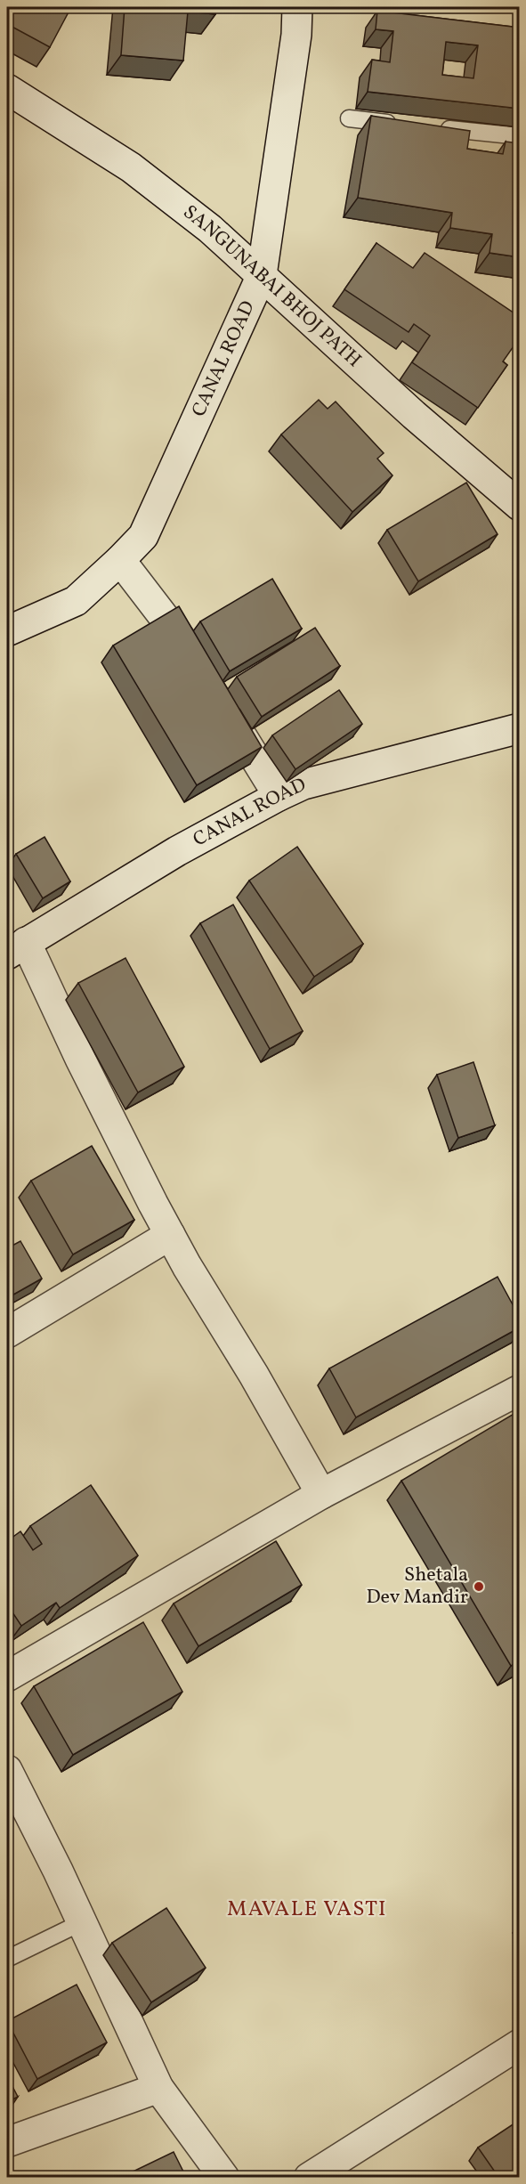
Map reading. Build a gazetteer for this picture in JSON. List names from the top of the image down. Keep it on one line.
{"streets":{"street":["SANGUNABAI BHOJ PATH","CANAL ROAD"]},"crossings":[["SANGUNABAI BHOJ PATH","CANAL ROAD"]],"districts":["MAVALE VASTI"],"places":["Shetala Dev Mandir"]}
